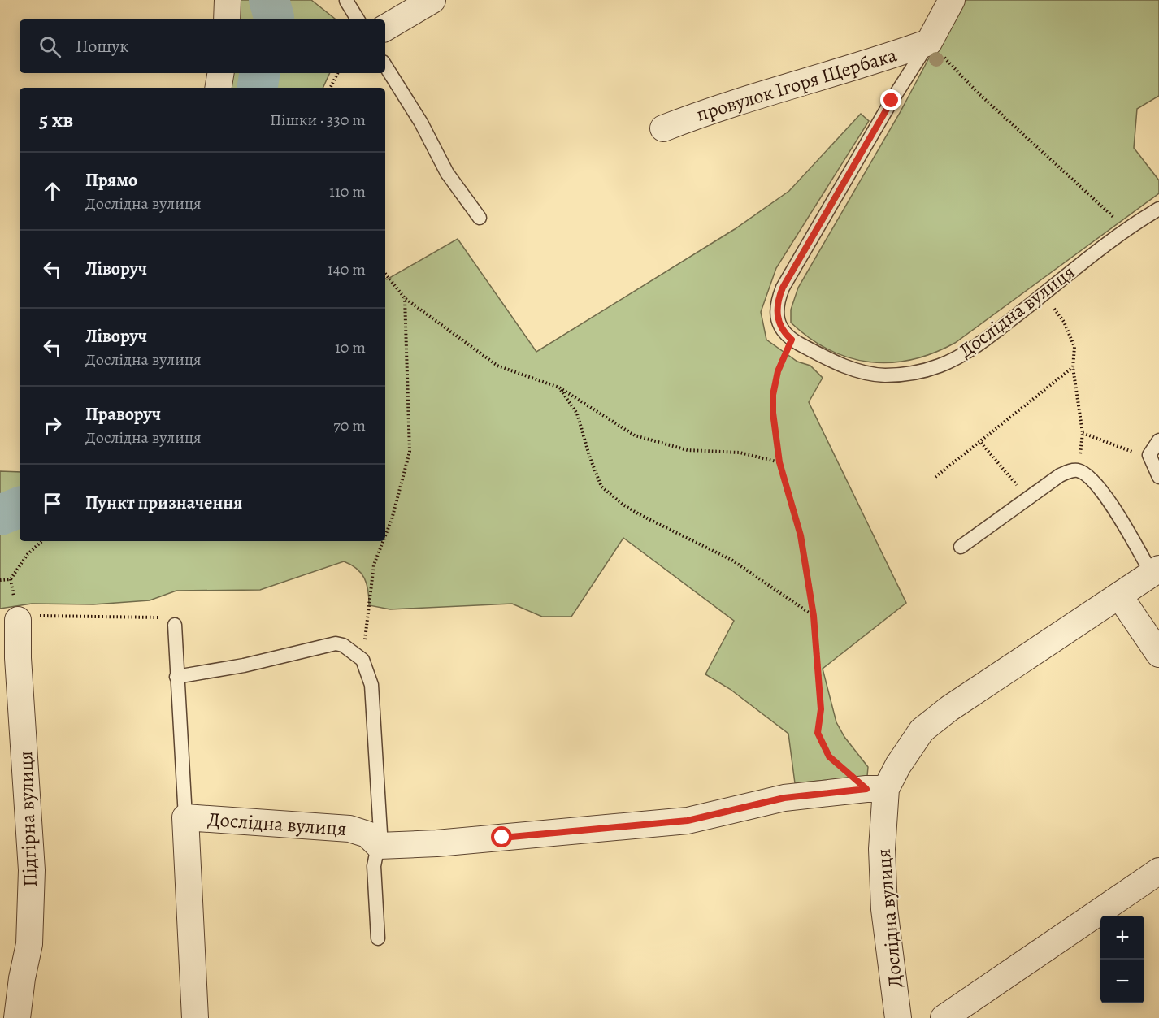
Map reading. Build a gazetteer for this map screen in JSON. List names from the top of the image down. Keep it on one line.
{"streets":{"street":["провулок Ігоря Щербака","Дослідна вулиця","Підгірна вулиця"]},"crossings":[["провулок Ігоря Щербака","Дослідна вулиця"]],"page":{"search":"Пошук","heading":["5 хв","Пішки · 330 m"],"list":[["Прямо","Дослідна вулиця","110 m"],["Ліворуч","140 m"],["Ліворуч","Дослідна вулиця","10 m"],["Праворуч","Дослідна вулиця","70 m"],"Пункт призначення"],"map_buttons":["+","−"]}}
